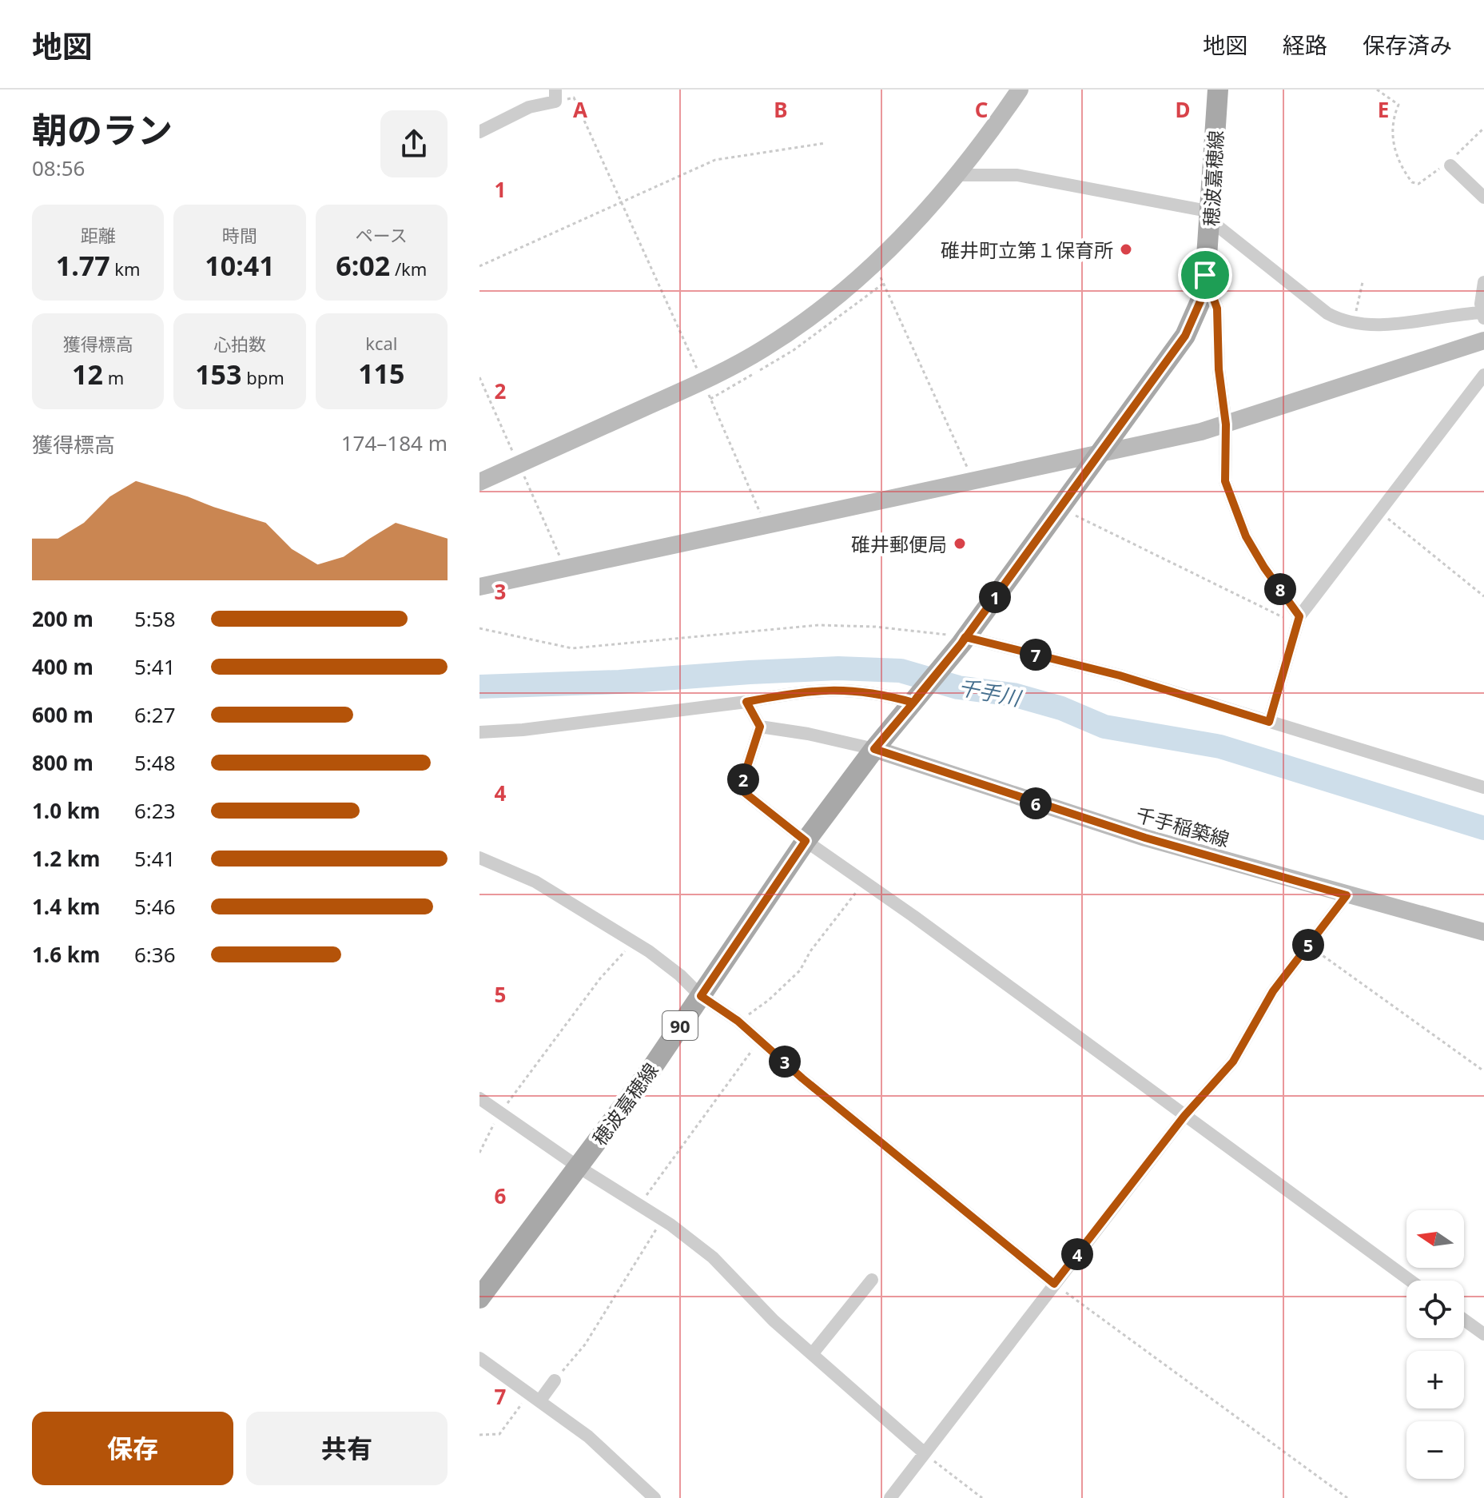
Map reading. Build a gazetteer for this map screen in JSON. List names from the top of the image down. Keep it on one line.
{"streets":{"main road":["穂波嘉穂線","90"],"street":["千手稲築線"]},"crossings":[["穂波嘉穂線","千手稲築線"]],"water":["千手川"],"places":["碓井町立第１保育所","碓井郵便局"],"north":"left","page":{"header":"地図","nav":["地図","経路","保存済み"],"heading":["朝のラン","08:56"],"stats":[["距離","1.77 km"],["時間","10:41"],["ペース","6:02 /km"],["獲得標高","12 m"],["心拍数","153 bpm"],["kcal","115"]],"chart":["獲得標高","174–184 m"],"pins":["8","1","7","2","6","5","3","4"],"list":[{"name":"200 m","note":"5:58"},{"name":"400 m","note":"5:41"},{"name":"600 m","note":"6:27"},{"name":"800 m","note":"5:48"},{"name":"1.0 km","note":"6:23"},{"name":"1.2 km","note":"5:41"},{"name":"1.4 km","note":"5:46"},{"name":"1.6 km","note":"6:36"}],"map_buttons":["+","−"],"buttons":["保存","共有"]},"grid":{"columns":["A","B","C","D","E"],"rows":["1","2","3","4","5","6","7"]}}
